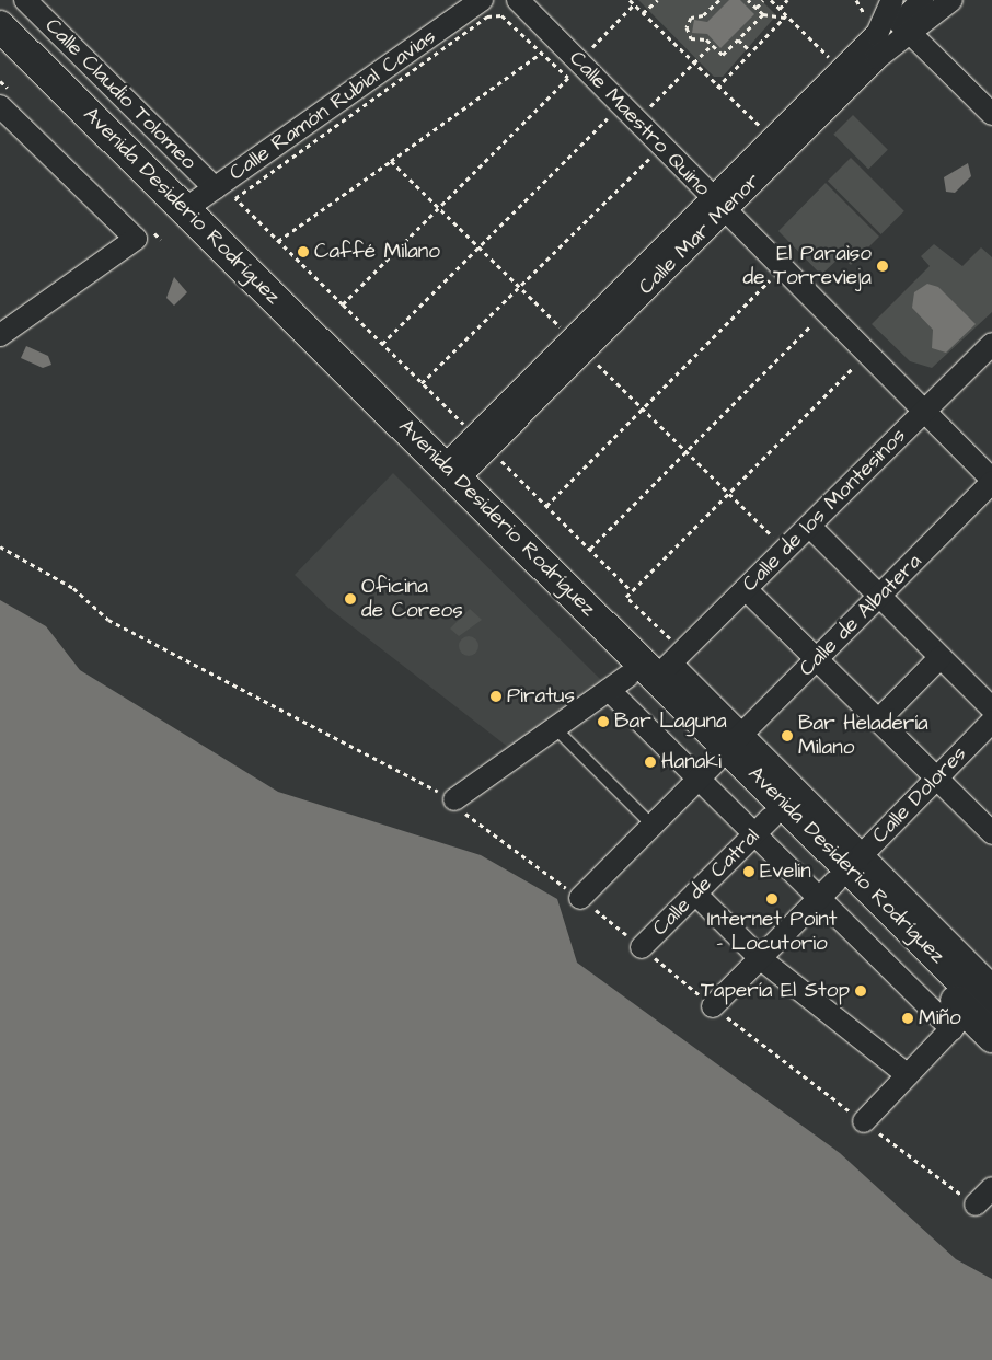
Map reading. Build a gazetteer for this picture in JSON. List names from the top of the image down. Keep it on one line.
{"streets":{"street":["Calle Claudio Tolomeo","Calle Ramón Rubial Cavias","Calle Maestro Quino","Avenida Desiderio Rodríguez","Calle Mar Menor","Calle de los Montesinos","Calle de Albatera","Calle Dolores","Calle de Catral"]},"crossings":[["Calle Claudio Tolomeo","Calle Ramón Rubial Cavias"],["Calle Ramón Rubial Cavias","Avenida Desiderio Rodríguez"],["Calle Maestro Quino","Calle Mar Menor"],["Calle Maestro Quino","Calle de los Montesinos"],["Calle Maestro Quino","Calle de Albatera"],["Avenida Desiderio Rodríguez","Calle Mar Menor"],["Avenida Desiderio Rodríguez","Calle de los Montesinos"],["Avenida Desiderio Rodríguez","Calle de Albatera"],["Avenida Desiderio Rodríguez","Calle Dolores"],["Avenida Desiderio Rodríguez","Calle de Catral"]],"places":["Caffé Milano","El Paraìso de Torrevieja","Oficina de Coreos","Piratus","Bar Laguna","Bar Heladería Milano","Hanaki","Evelin","Internet Point - Locutorio","Tapería El Stop","Miño"]}
